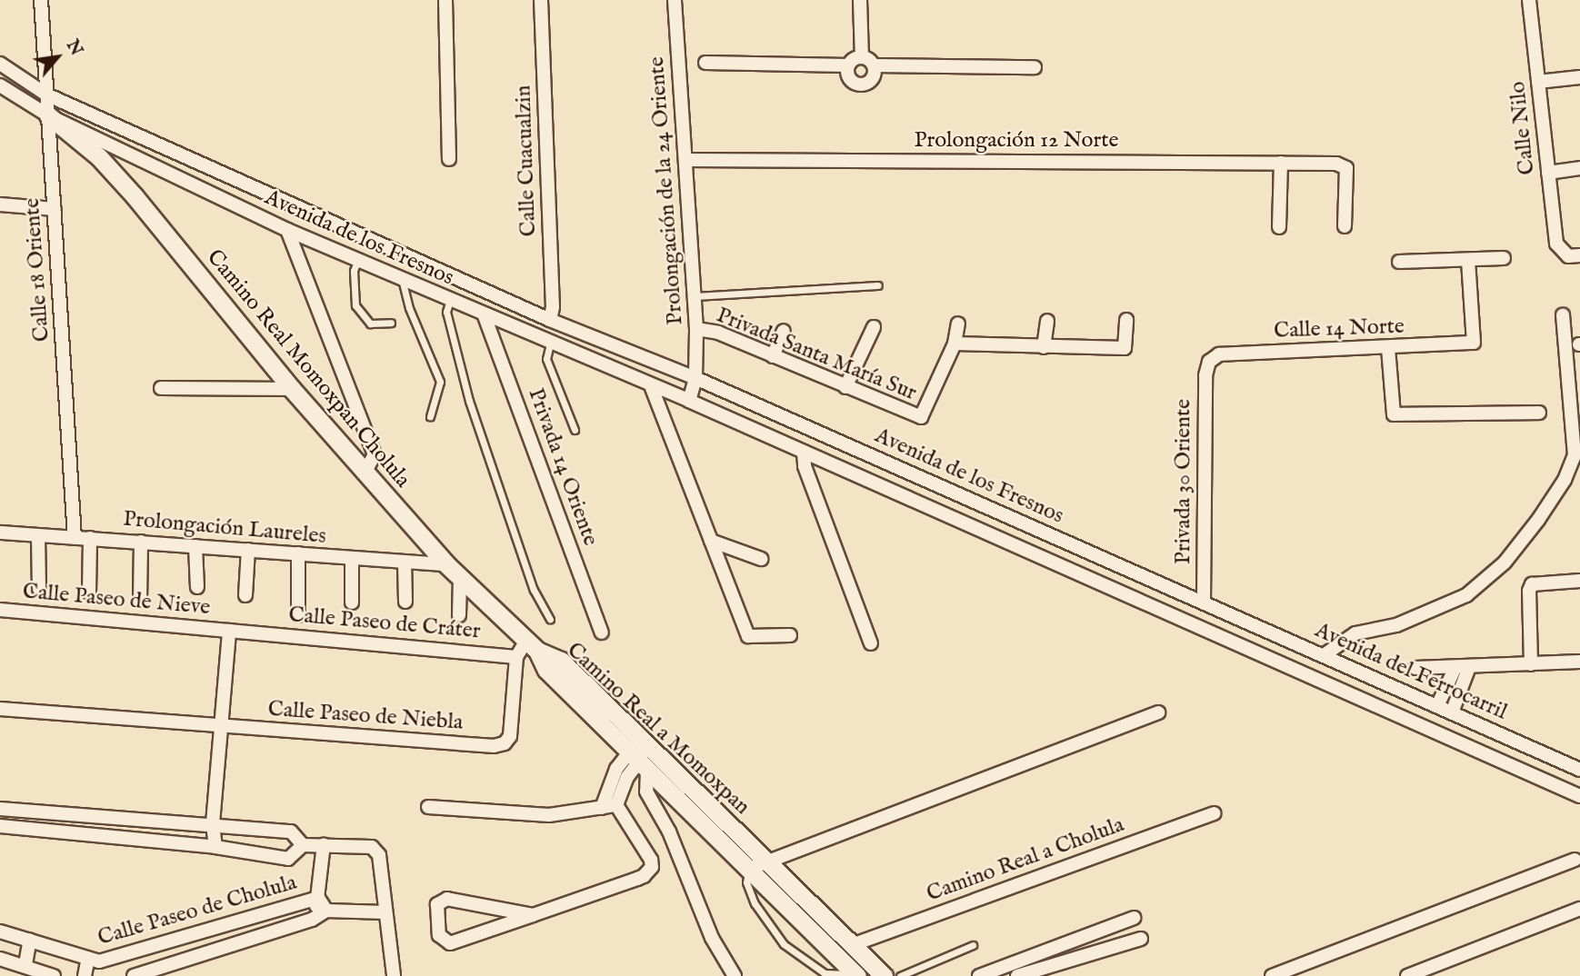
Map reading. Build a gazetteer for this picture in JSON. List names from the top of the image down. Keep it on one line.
{"streets":{"street":["Calle Nilo","Prolongación 12 Norte","Calle Cuacualzin","Prolongación de la 24 Oriente","Avenida de los Fresnos","Calle 18 Oriente","Calle 14 Norte","Privada Santa María Sur","Camino Real Momoxpan Cholula","Privada 14 Oriente","Privada 30 Oriente","Prolongación Laureles","Calle Paseo de Nieve","Calle Paseo de Cráter","Avenida del Ferrocarril","Calle Paseo de Niebla","Camino Real a Momoxpan","Camino Real a Cholula","Calle Paseo de Cholula"]},"crossings":[["Prolongación 12 Norte","Prolongación de la 24 Oriente"],["Calle Cuacualzin","Avenida de los Fresnos"],["Prolongación de la 24 Oriente","Avenida de los Fresnos"],["Prolongación de la 24 Oriente","Privada Santa María Sur"],["Avenida de los Fresnos","Calle 18 Oriente"],["Avenida de los Fresnos","Camino Real Momoxpan Cholula"],["Avenida de los Fresnos","Privada 14 Oriente"],["Avenida de los Fresnos","Privada 30 Oriente"],["Avenida de los Fresnos","Avenida del Ferrocarril"],["Calle 18 Oriente","Camino Real Momoxpan Cholula"],["Calle 18 Oriente","Prolongación Laureles"],["Calle 14 Norte","Privada 30 Oriente"],["Camino Real Momoxpan Cholula","Prolongación Laureles"],["Camino Real Momoxpan Cholula","Camino Real a Momoxpan"],["Calle Paseo de Nieve","Calle Paseo de Cráter"],["Calle Paseo de Cráter","Calle Paseo de Niebla"],["Camino Real a Momoxpan","Camino Real a Cholula"]],"north":"top right"}
